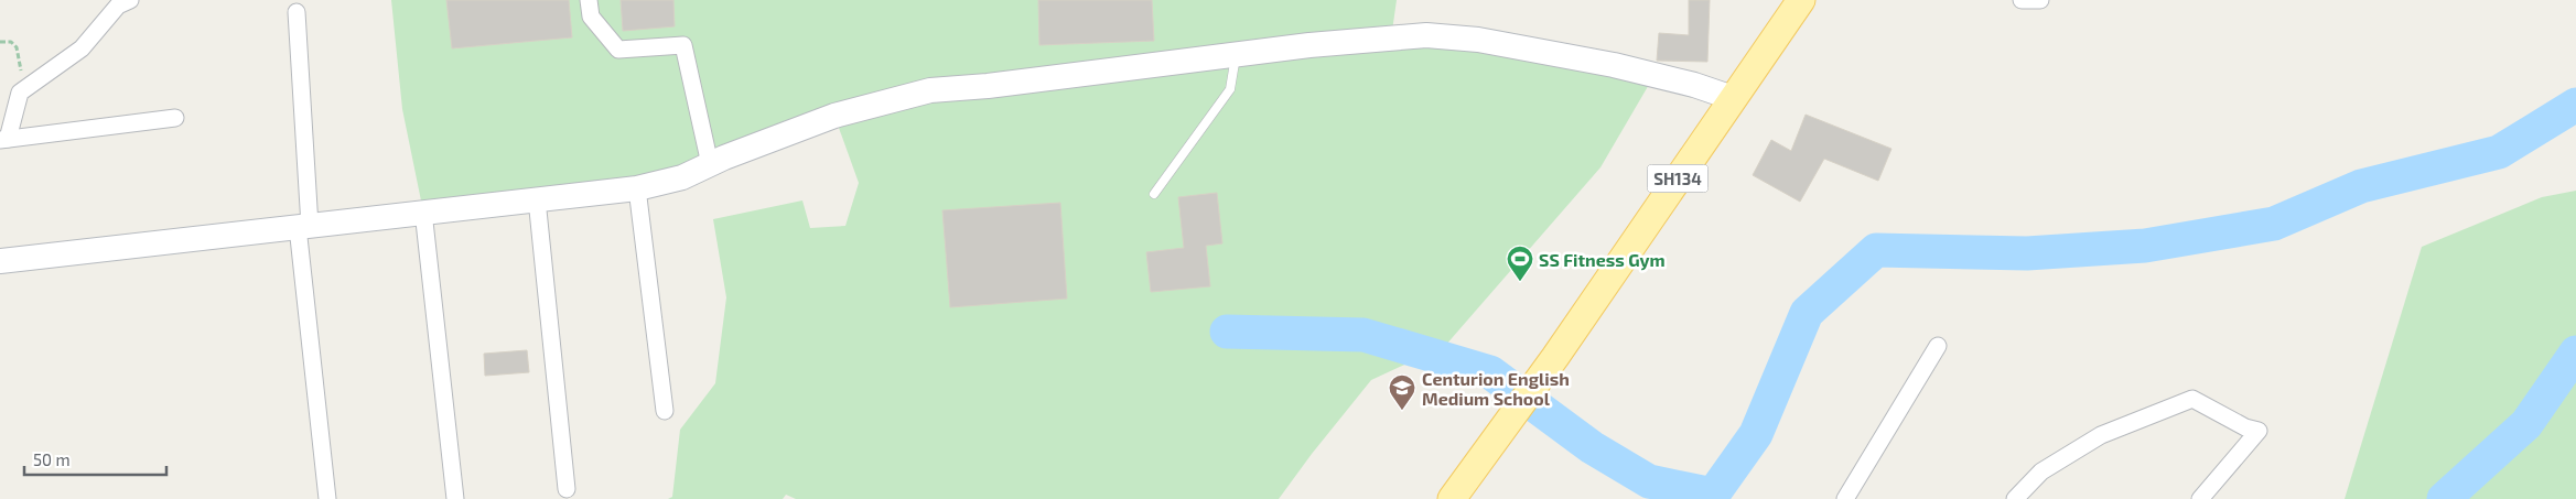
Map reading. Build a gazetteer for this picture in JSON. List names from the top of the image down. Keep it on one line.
{"streets":{"main road":["SH134"]},"places":{"sports":["SS Fitness Gym"],"school or university":["Centurion English Medium School"]},"scale_bar":"50 m"}
